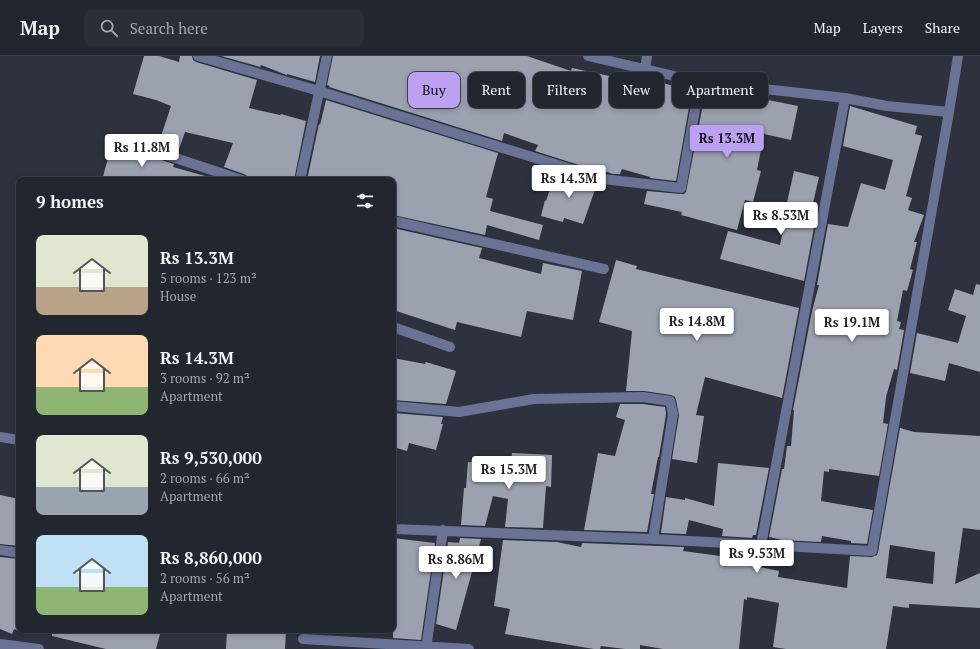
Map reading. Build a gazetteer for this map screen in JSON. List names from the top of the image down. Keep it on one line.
{"page":{"header":"Map","search":"Search here","nav":["Map","Layers","Share"],"chip":["Buy","Rent","Filters","New","Apartment"],"price":["Rs 13.3M","Rs 11.8M","Rs 14.3M","Rs 8.53M","Rs 14.8M","Rs 19.1M","Rs 15.3M","Rs 9.53M","Rs 8.86M"],"heading":"9 homes","list":[{"name":"Rs 13.3M","note":"5 rooms · 123 m² · House"},{"name":"Rs 14.3M","note":"3 rooms · 92 m² · Apartment"},{"name":"Rs 9,530,000","note":"2 rooms · 66 m² · Apartment"},{"name":"Rs 8,860,000","note":"2 rooms · 56 m² · Apartment"}]}}
